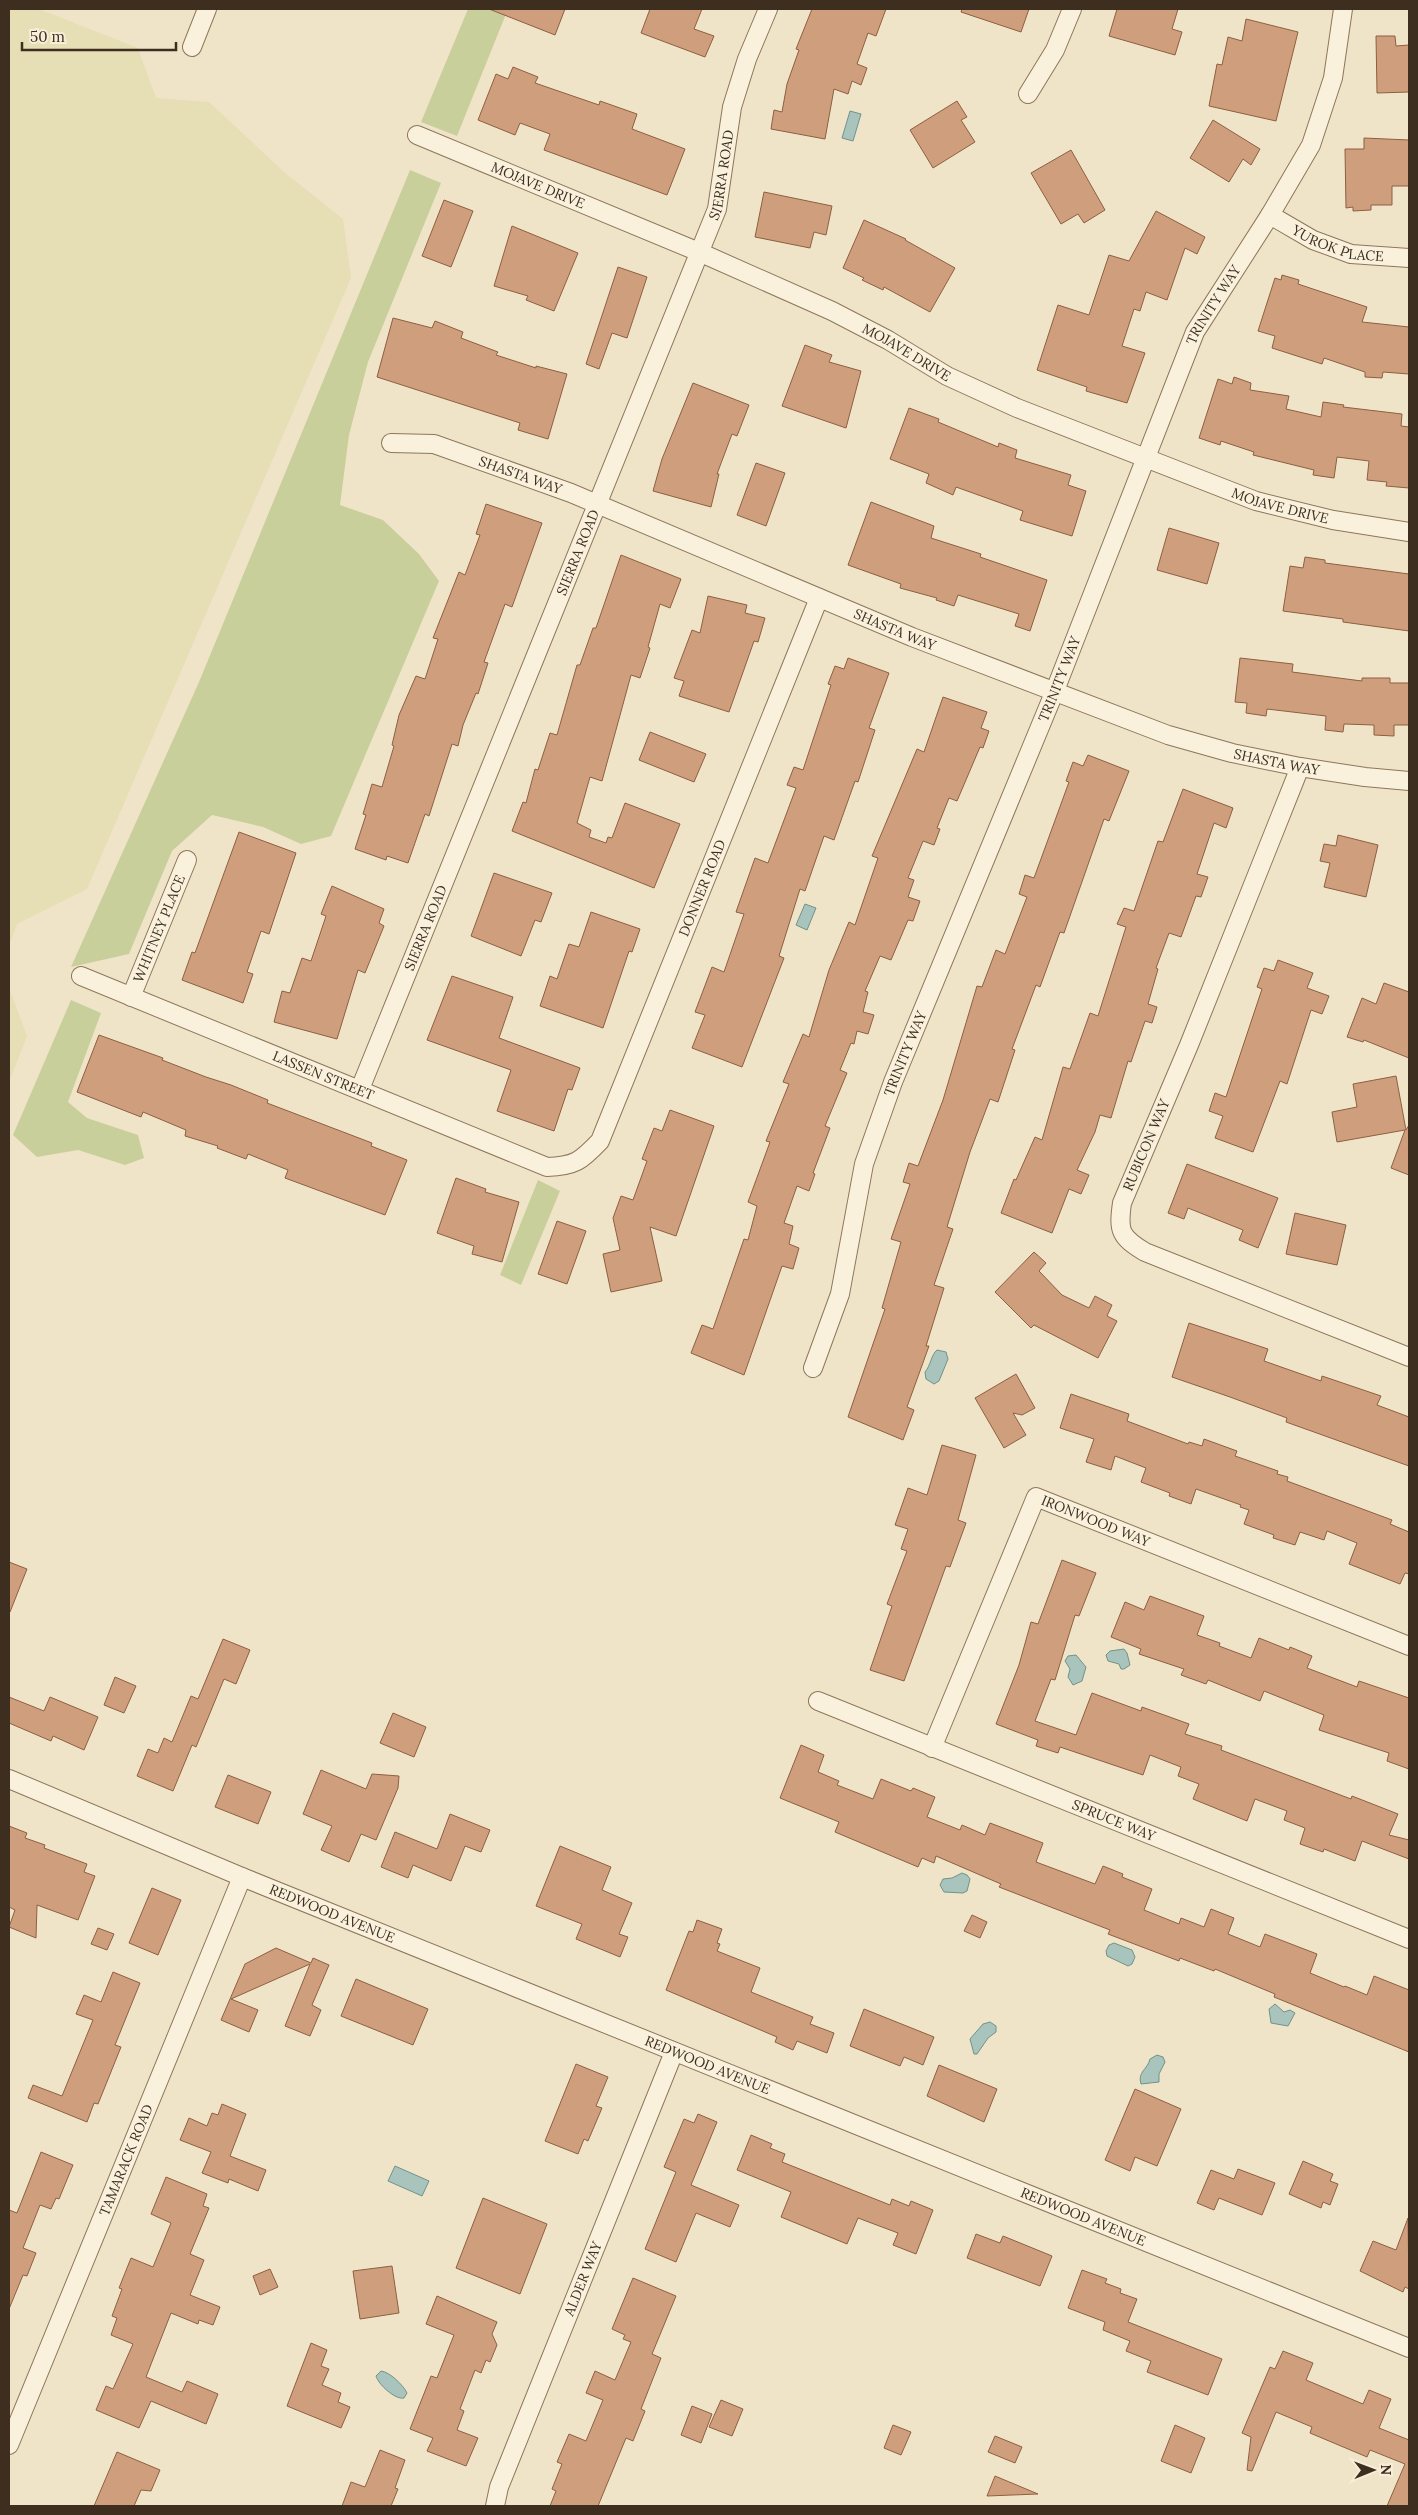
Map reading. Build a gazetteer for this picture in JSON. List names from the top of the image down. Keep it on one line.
{"streets":{"street":["SIERRA ROAD","MOJAVE DRIVE","YUROK PLACE","TRINITY WAY","SHASTA WAY","DONNER ROAD","WHITNEY PLACE","LASSEN STREET","RUBICON WAY","IRONWOOD WAY","SPRUCE WAY","REDWOOD AVENUE","TAMARACK ROAD","ALDER WAY"]},"crossings":[["SIERRA ROAD","MOJAVE DRIVE"],["SIERRA ROAD","SHASTA WAY"],["SIERRA ROAD","LASSEN STREET"],["MOJAVE DRIVE","TRINITY WAY"],["YUROK PLACE","TRINITY WAY"],["TRINITY WAY","SHASTA WAY"],["SHASTA WAY","DONNER ROAD"],["SHASTA WAY","RUBICON WAY"],["DONNER ROAD","LASSEN STREET"],["WHITNEY PLACE","LASSEN STREET"],["IRONWOOD WAY","SPRUCE WAY"],["REDWOOD AVENUE","TAMARACK ROAD"],["REDWOOD AVENUE","ALDER WAY"]],"scale_bar":"50 m","north":"right"}
